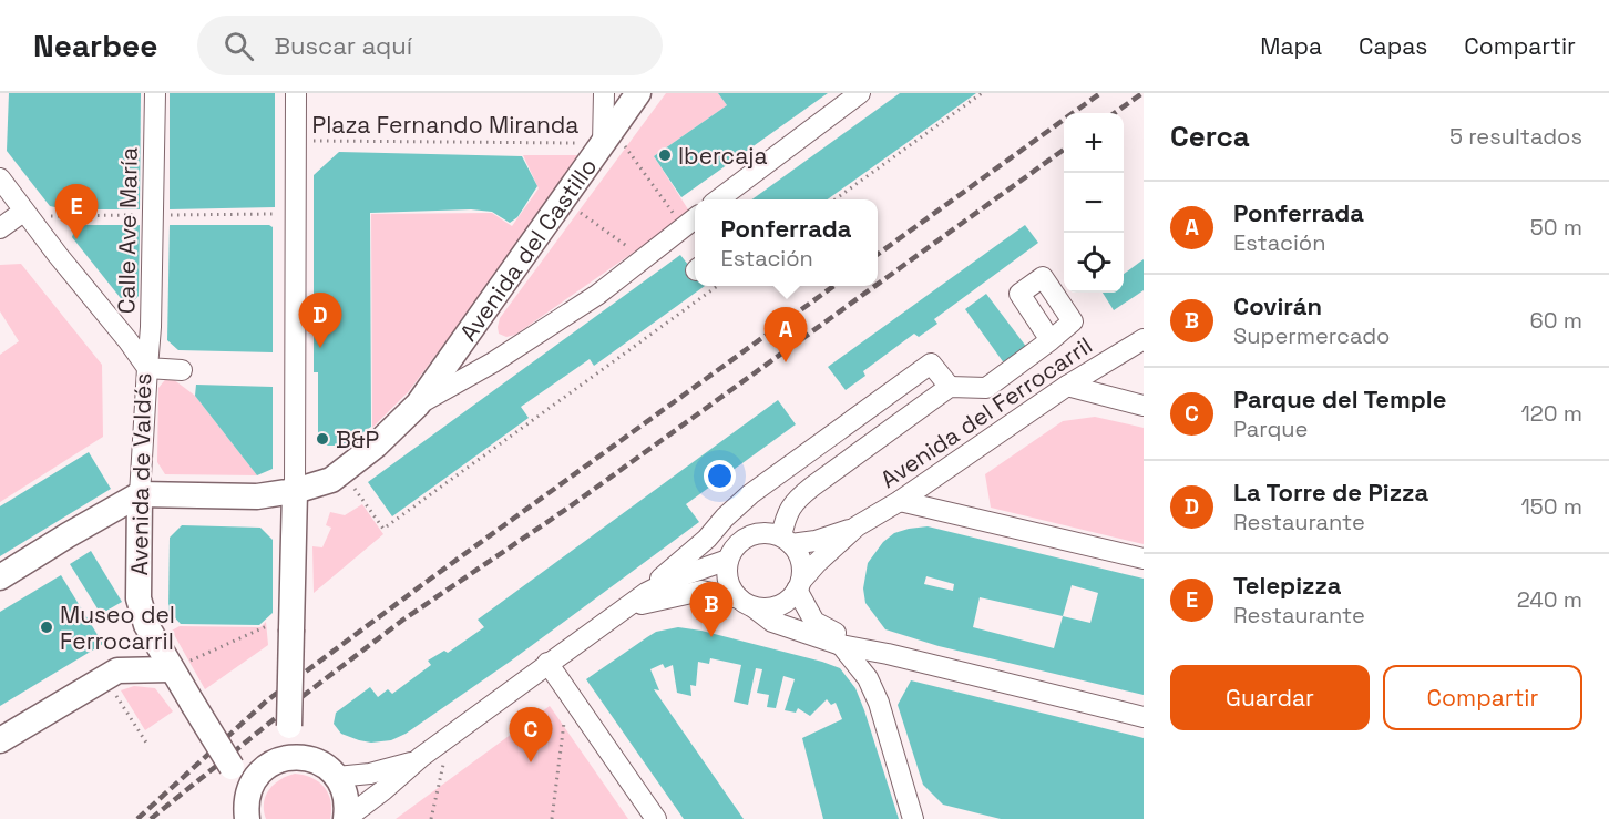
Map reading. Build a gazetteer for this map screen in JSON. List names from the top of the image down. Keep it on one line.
{"streets":{"main road":["Avenida del Castillo","Avenida de Valdés"],"street":["Calle Ave María","Avenida del Ferrocarril"],"path":["Plaza Fernando Miranda"]},"crossings":[["Calle Ave María","Avenida de Valdés"],["Avenida del Castillo","Avenida de Valdés"]],"places":["Ibercaja","B&P","Museo del Ferrocarril"],"page":{"header":"Nearbee","search":"Buscar aquí","nav":["Mapa","Capas","Compartir"],"heading":["Cerca","5 resultados"],"map_buttons":["+","−"],"list":[{"mark":"A","name":"Ponferrada","note":"Estación","value":"50 m"},{"mark":"B","name":"Covirán","note":"Supermercado","value":"60 m"},{"mark":"C","name":"Parque del Temple","note":"Parque","value":"120 m"},{"mark":"D","name":"La Torre de Pizza","note":"Restaurante","value":"150 m"},{"mark":"E","name":"Telepizza","note":"Restaurante","value":"240 m"}],"pins":["E","D","A","B","C"],"popup":["Ponferrada","Estación"],"buttons":["Guardar","Compartir"]}}
